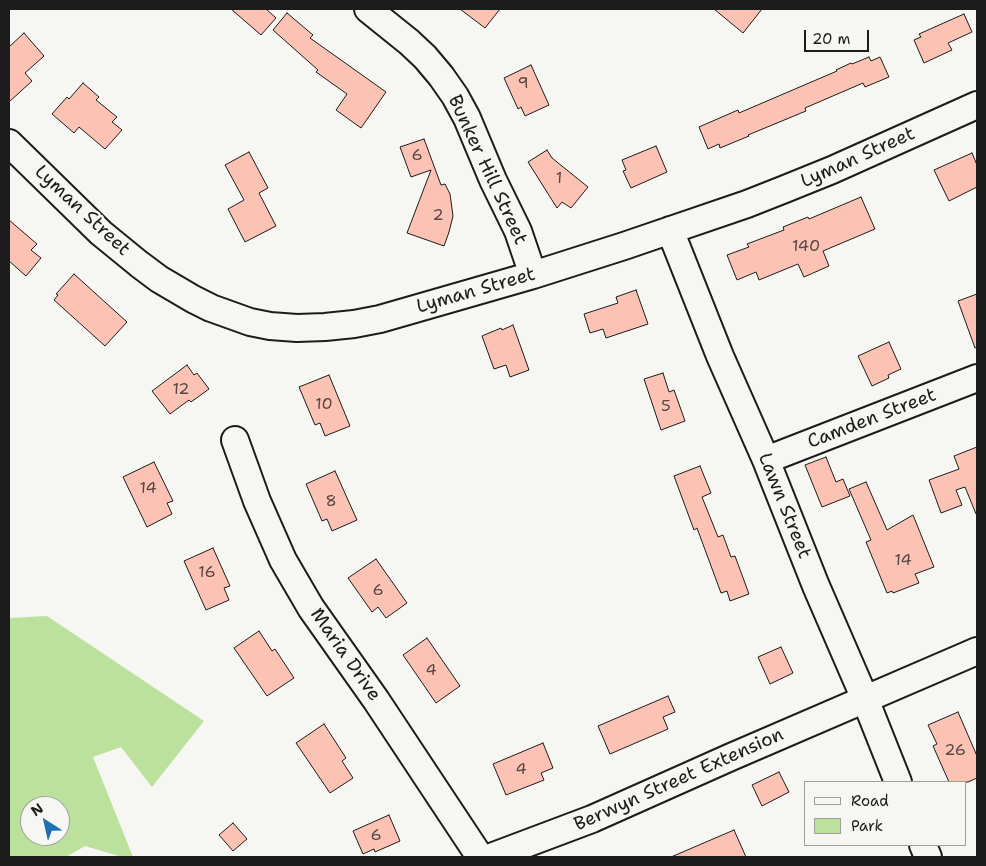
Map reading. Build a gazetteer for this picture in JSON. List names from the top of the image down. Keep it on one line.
{"streets":{"street":["Lyman Street","Bunker Hill Street","Camden Street","Lawn Street","Maria Drive","Berwyn Street Extension"]},"crossings":[["Lyman Street","Bunker Hill Street"],["Lyman Street","Lawn Street"],["Camden Street","Lawn Street"],["Lawn Street","Berwyn Street Extension"]],"house_numbers":["9","6","1","2","140","12","10","5","14","8","14","16","6","4","26","4","6"],"legend":["Road","Park"],"scale_bar":"20 m","north":"top left"}
